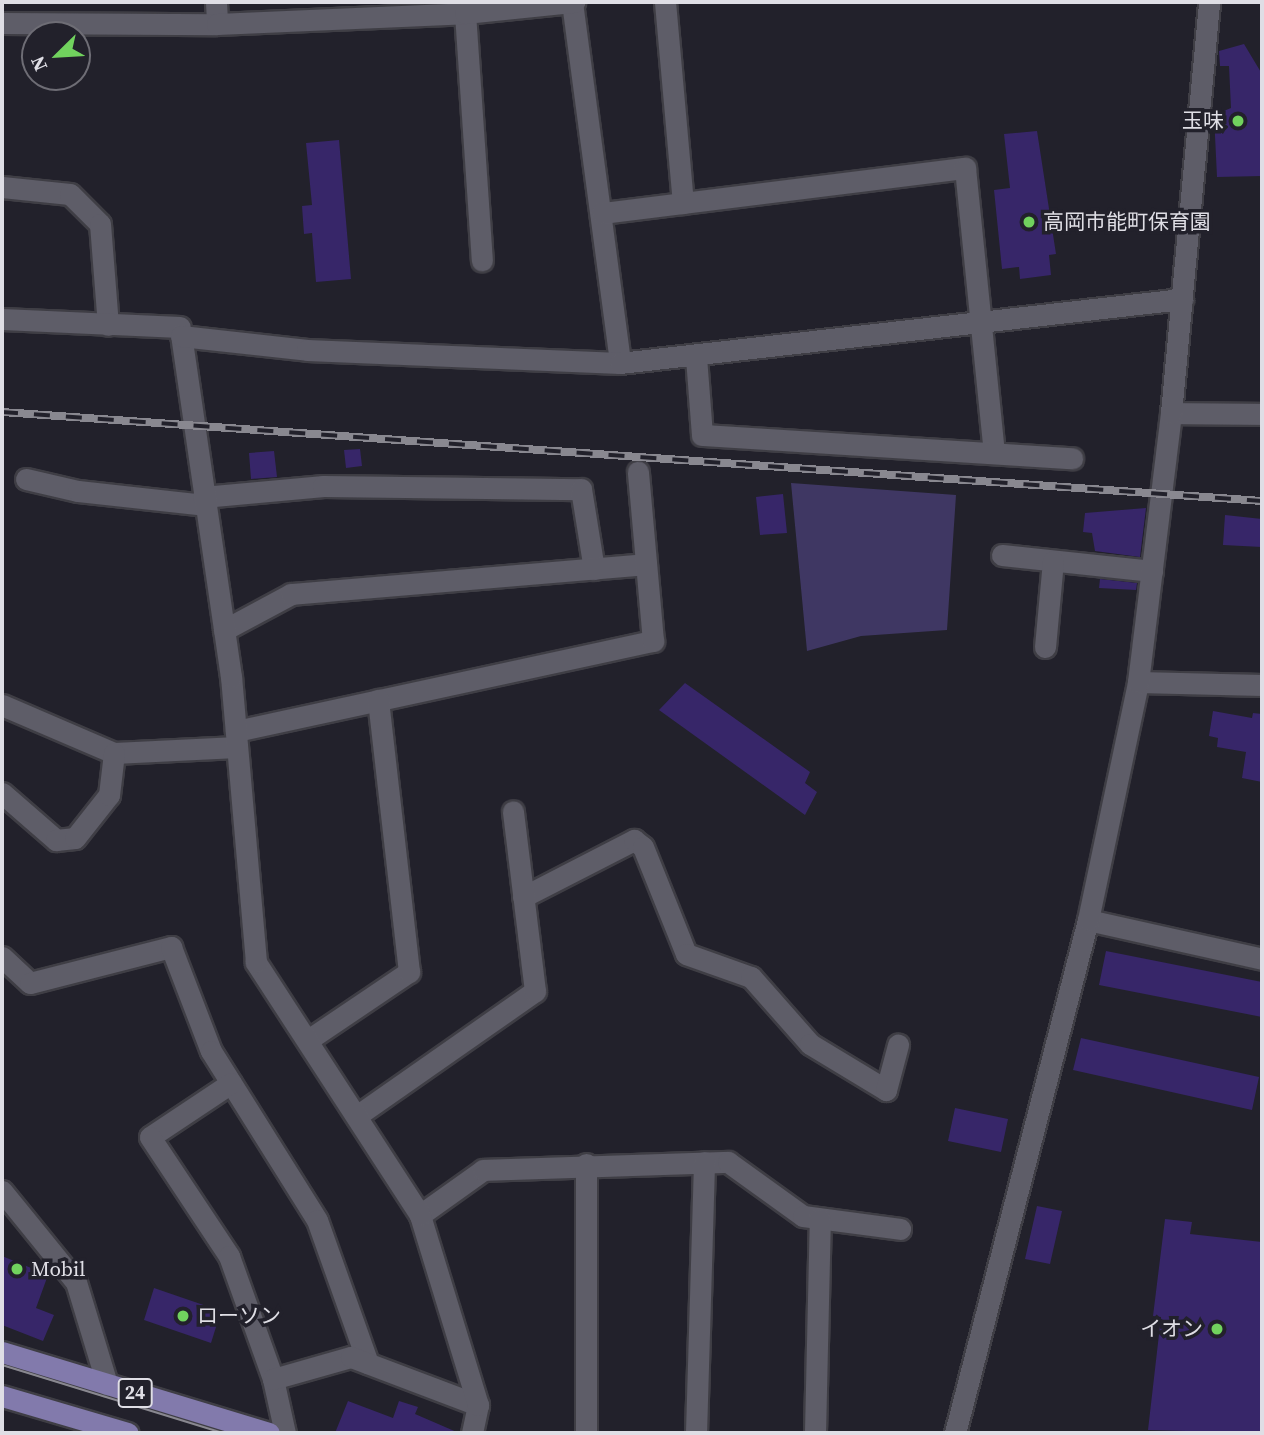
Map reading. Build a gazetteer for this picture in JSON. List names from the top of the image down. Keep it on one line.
{"streets":{"main road":["24"]},"places":["玉味","高岡市能町保育園","Mobil","ローソン","イオン"],"north":"bottom left"}
